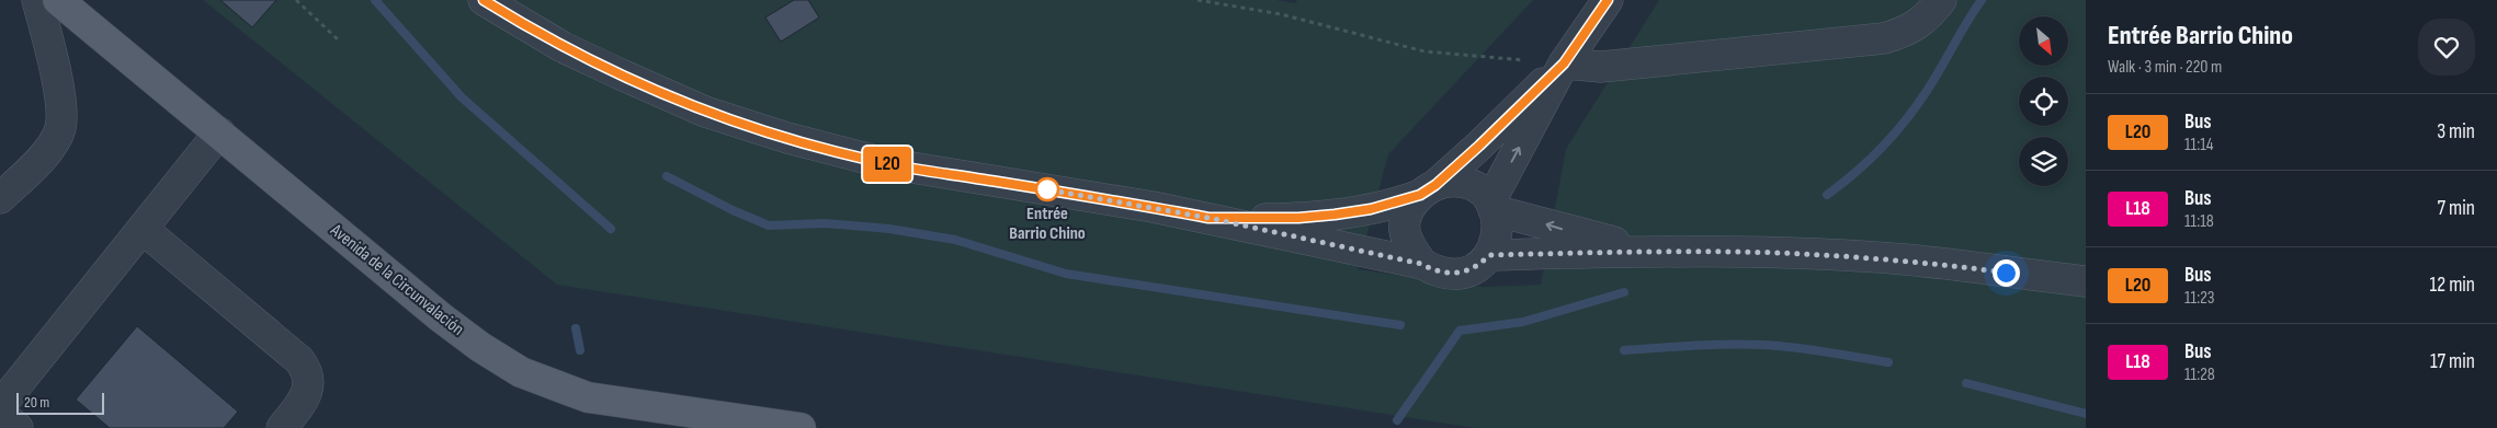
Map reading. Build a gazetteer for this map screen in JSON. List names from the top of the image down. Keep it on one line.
{"streets":{"main road":["Avenida de la Circunvalación"]},"places":["Entrée Barrio Chino"],"lines":["bus line L20"],"scale_bar":"20 m","north":"bottom right","page":{"on_map":"L20","heading":["Entrée Barrio Chino","Walk · 3 min · 220 m"],"list":[{"mark":"L20","name":"Bus","note":"11:14","value":"3 min"},{"mark":"L18","name":"Bus","note":"11:18","value":"7 min"},{"mark":"L20","name":"Bus","note":"11:23","value":"12 min"},{"mark":"L18","name":"Bus","note":"11:28","value":"17 min"}],"scale":"20 m"}}
